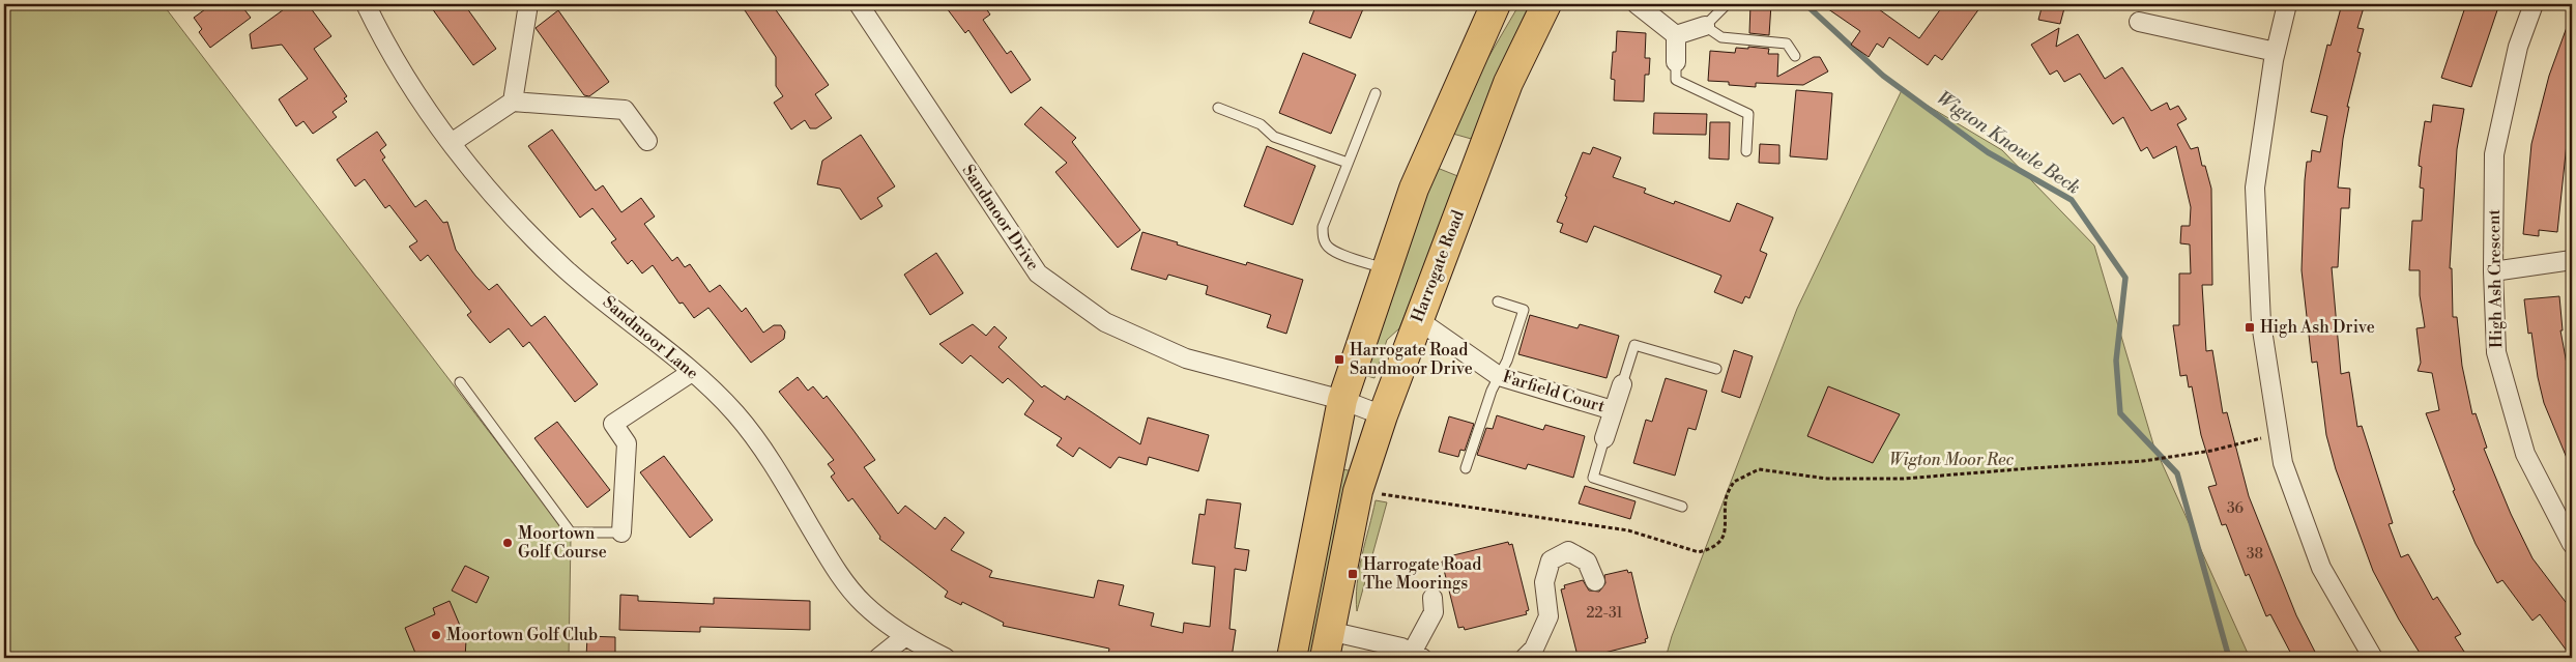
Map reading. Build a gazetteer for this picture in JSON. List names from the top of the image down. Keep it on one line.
{"streets":{"highway":["Harrogate Road"],"street":["Sandmoor Drive","High Ash Crescent","Sandmoor Lane","Farfield Court"]},"crossings":[["Sandmoor Drive","Harrogate Road"],["Harrogate Road","Farfield Court"]],"water":["Wigton Knowle Beck"],"parks":["Wigton Moor Rec"],"places":{"transit":["High Ash Drive","Harrogate Road Sandmoor Drive","Harrogate Road The Moorings"],"other":["Moortown Golf Course","Moortown Golf Club"]},"house_numbers":["36","38","22-31"]}
